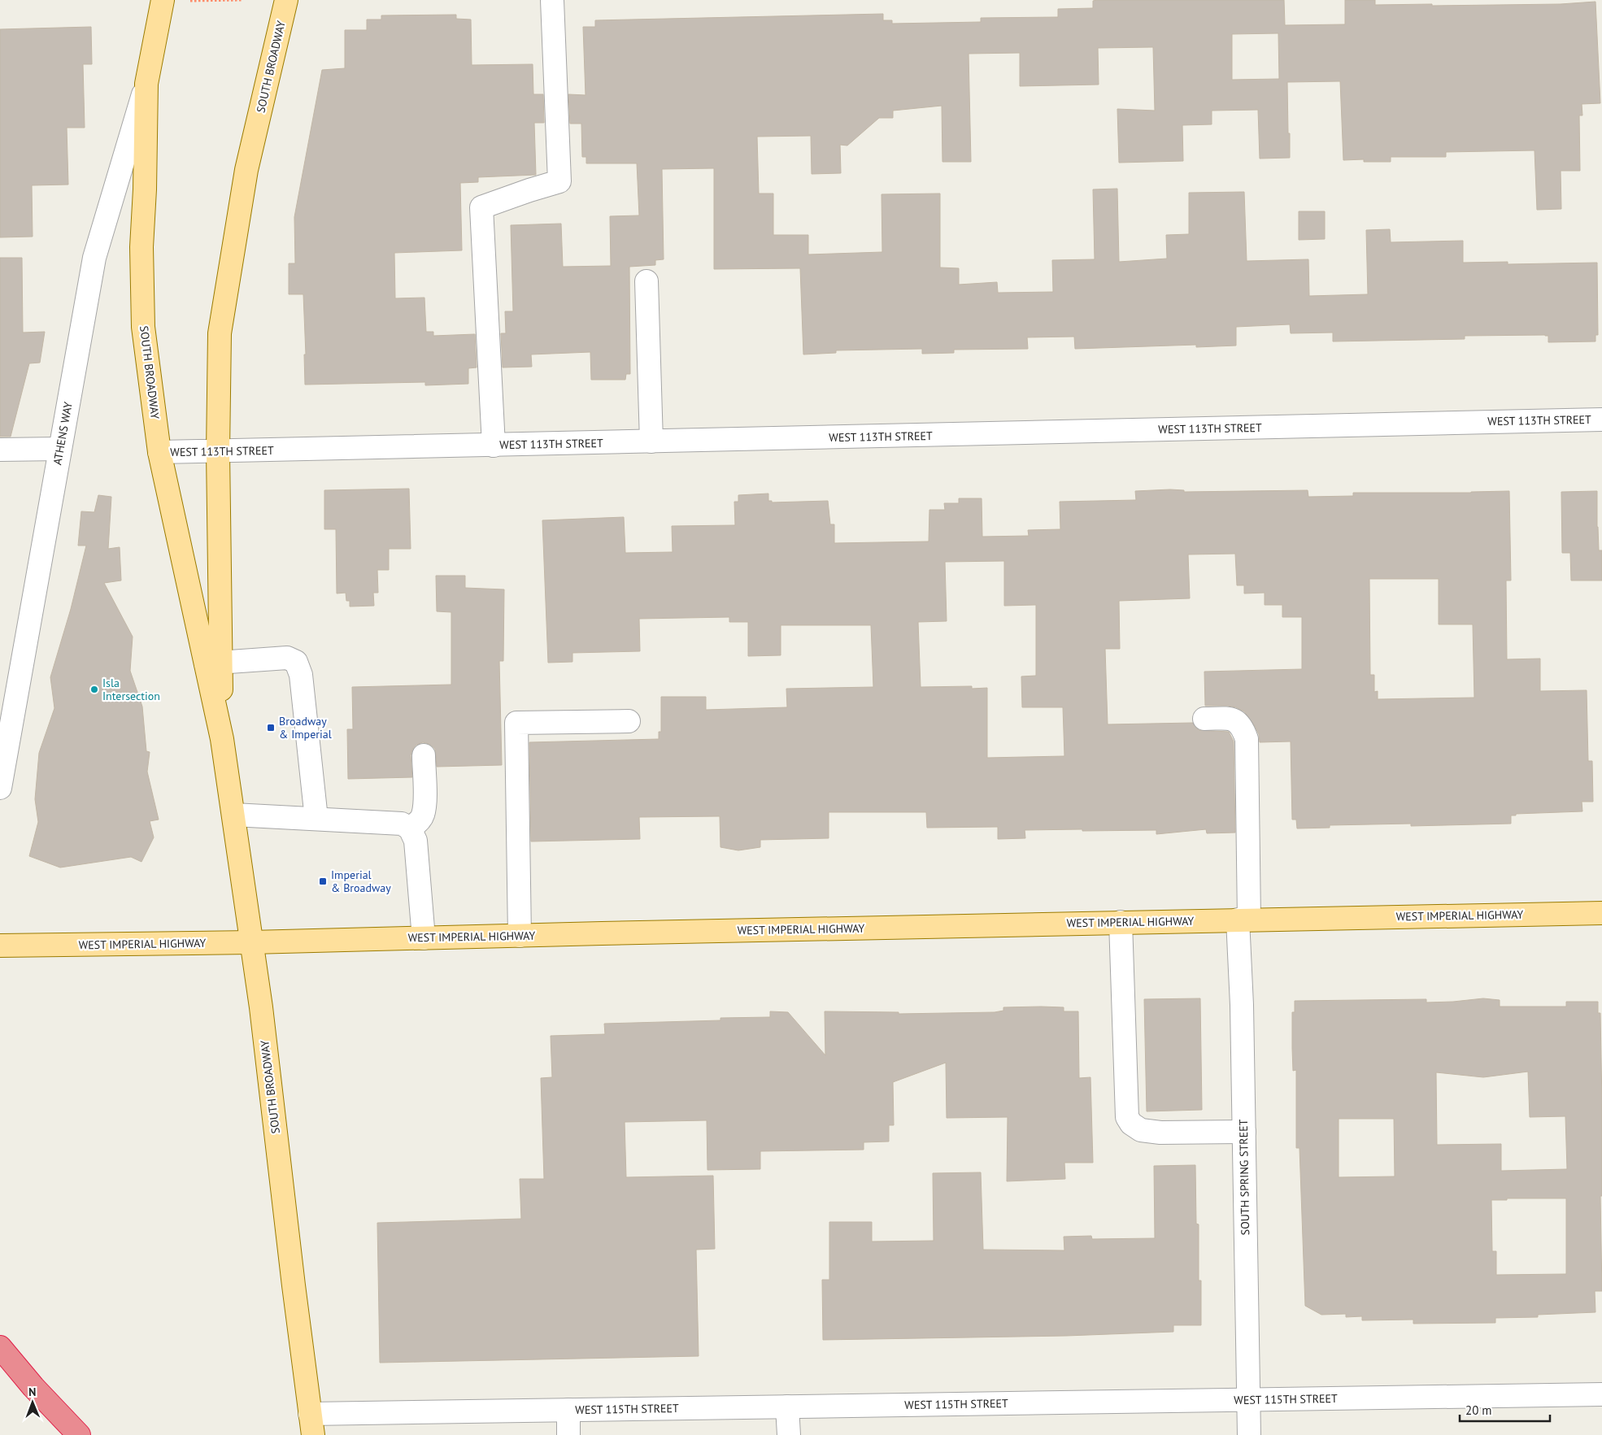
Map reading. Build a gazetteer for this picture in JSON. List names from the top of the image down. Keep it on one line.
{"streets":{"main road":["SOUTH BROADWAY","WEST IMPERIAL HIGHWAY"],"street":["WEST 113TH STREET","ATHENS WAY","SOUTH SPRING STREET","WEST 115TH STREET"]},"crossings":[["SOUTH BROADWAY","WEST 113TH STREET"],["SOUTH BROADWAY","ATHENS WAY"],["SOUTH BROADWAY","WEST IMPERIAL HIGHWAY"],["SOUTH BROADWAY","WEST 115TH STREET"],["WEST IMPERIAL HIGHWAY","SOUTH SPRING STREET"],["SOUTH SPRING STREET","WEST 115TH STREET"]],"places":{"other":["Isla Intersection"],"transit":["Broadway & Imperial","Imperial & Broadway"]},"scale_bar":"20 m","north":"top"}
